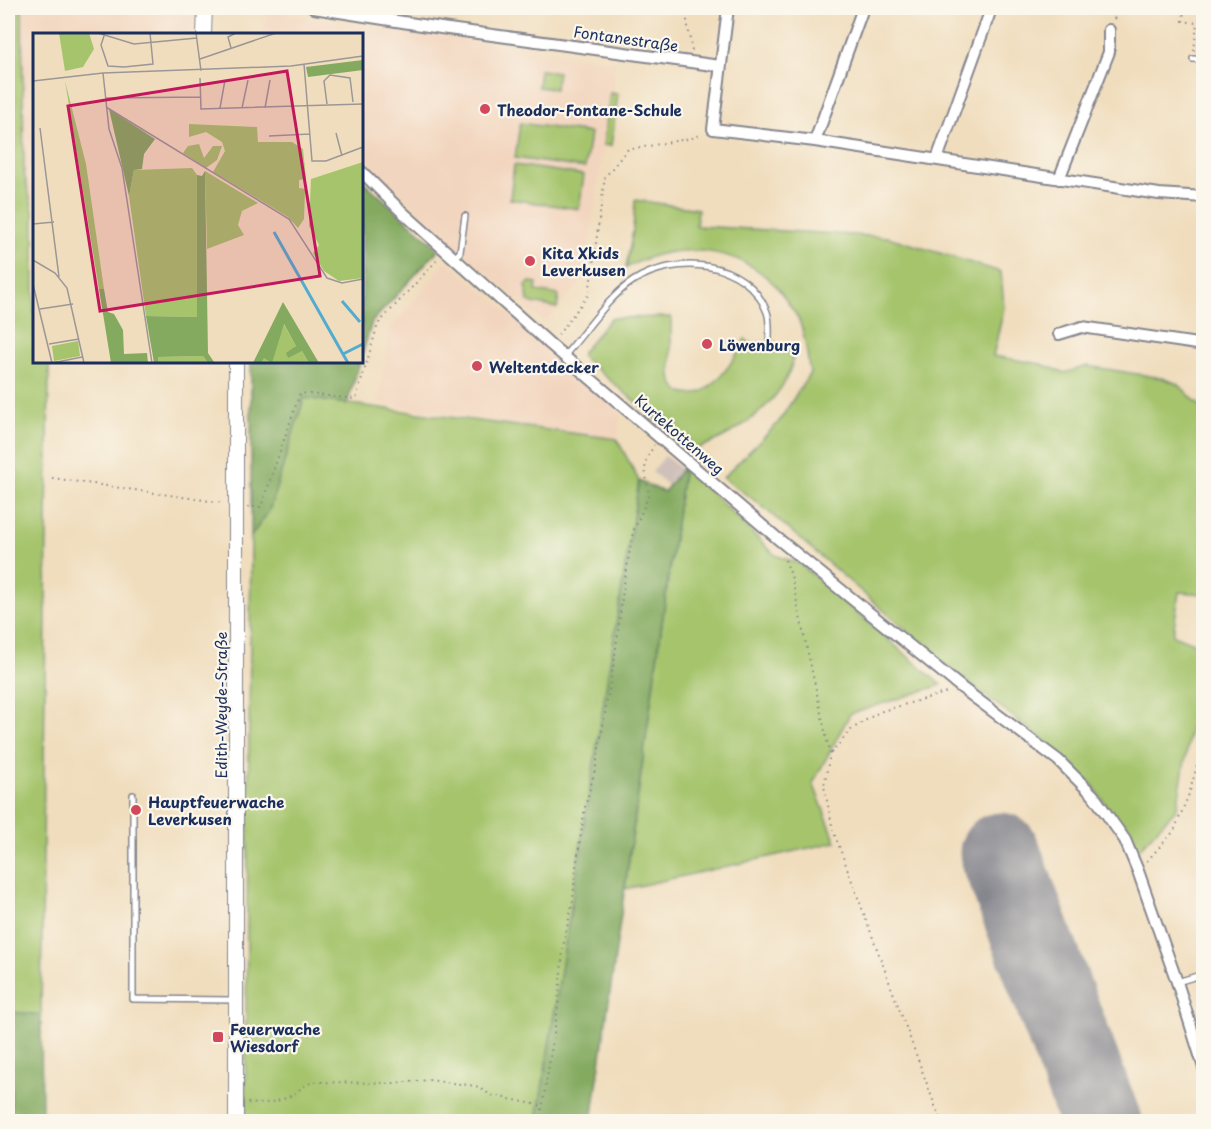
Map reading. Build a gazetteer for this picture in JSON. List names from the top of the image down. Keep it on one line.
{"streets":{"street":["Fontanestraße","Kurtekottenweg","Edith-Weyde-Straße"]},"places":{"other":["Theodor-Fontane-Schule","Kita Xkids Leverkusen","Löwenburg","Weltentdecker","Hauptfeuerwache Leverkusen"],"transit":["Feuerwache Wiesdorf"]}}
